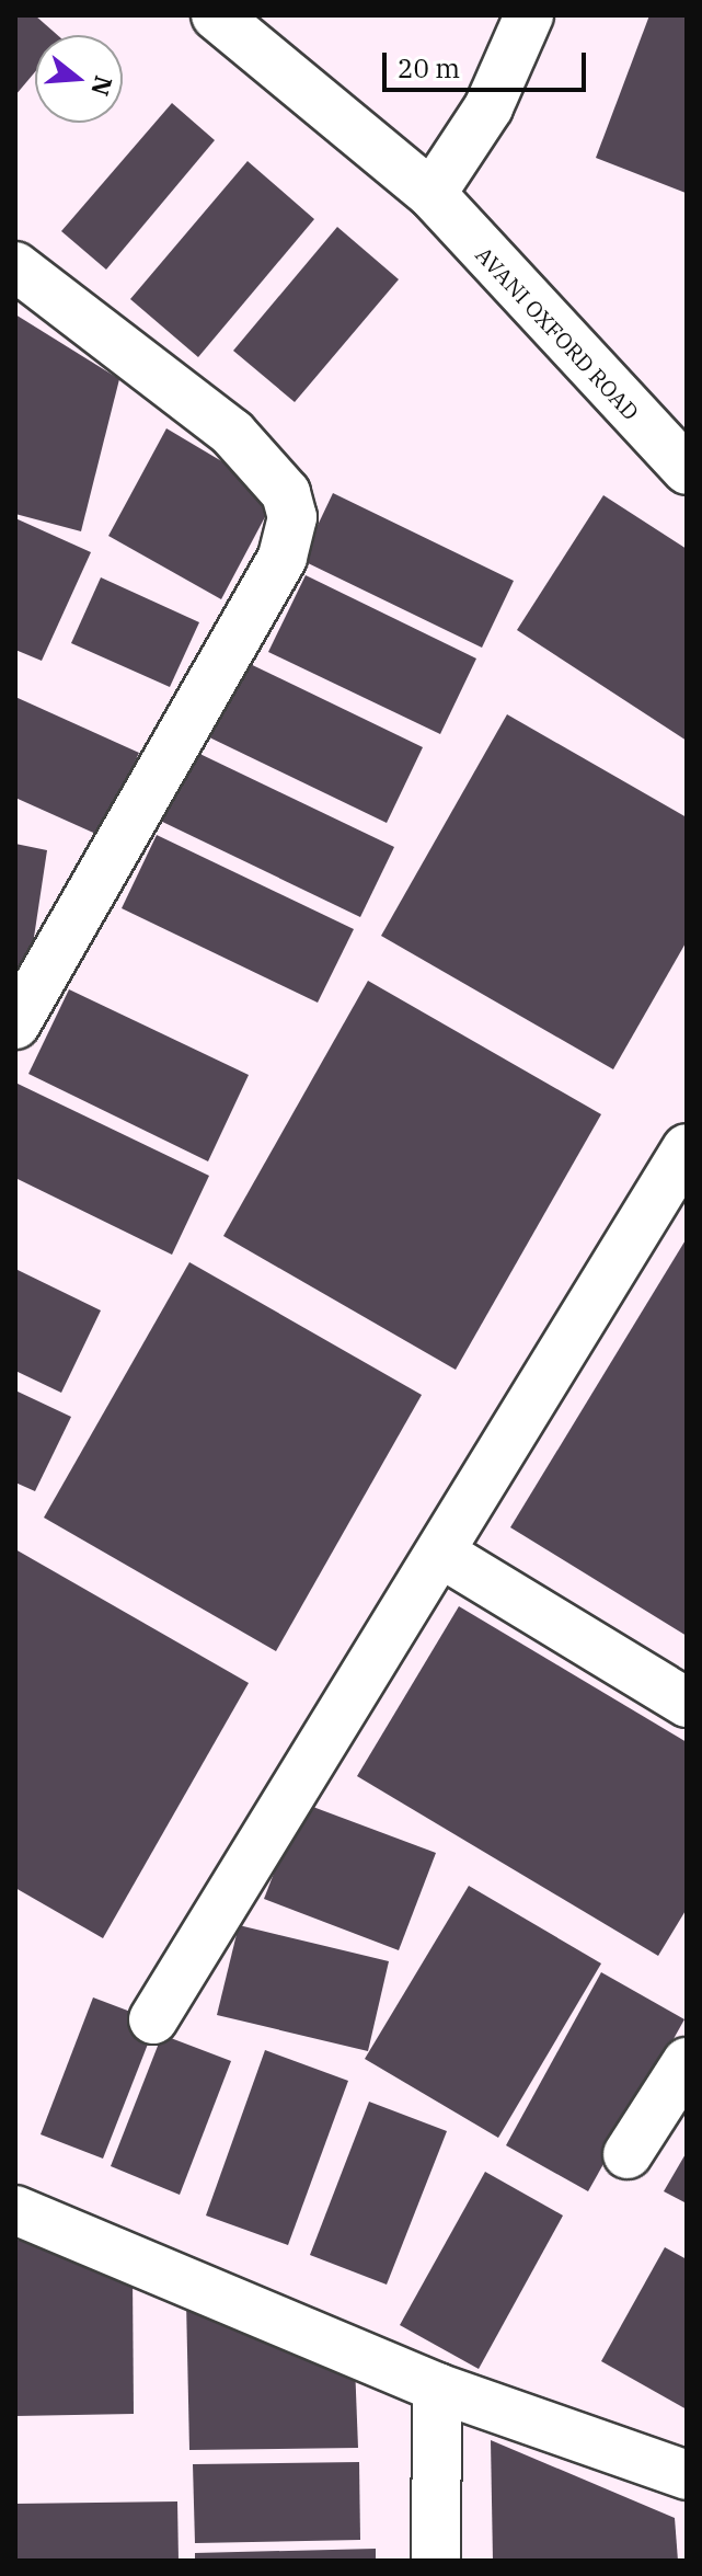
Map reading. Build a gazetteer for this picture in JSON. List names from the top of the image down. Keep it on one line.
{"streets":{"street":["AVANI OXFORD ROAD"]},"scale_bar":"20 m","north":"right"}
